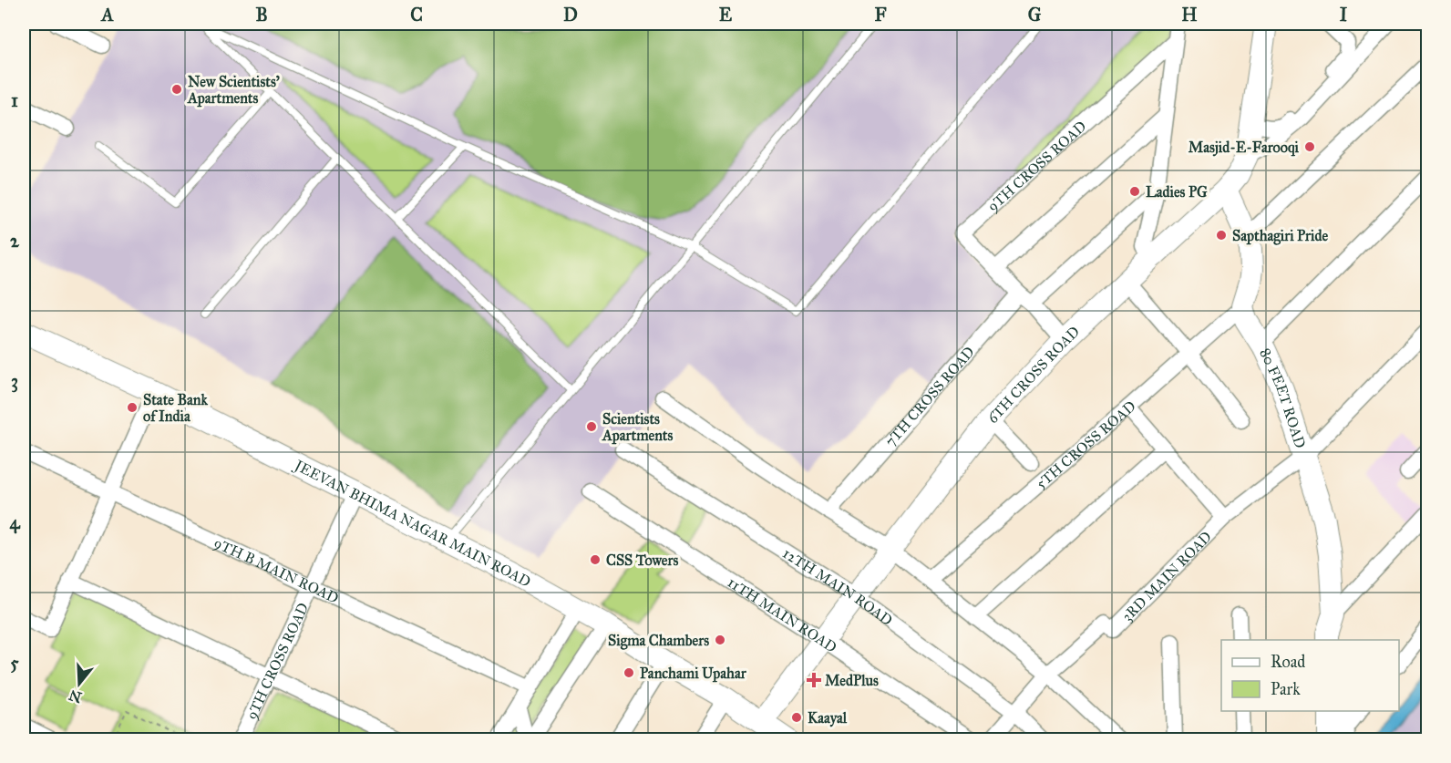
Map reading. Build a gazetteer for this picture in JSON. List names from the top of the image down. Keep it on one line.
{"streets":{"street":["9TH CROSS ROAD","6TH CROSS ROAD","7TH CROSS ROAD","80 FEET ROAD","5TH CROSS ROAD","JEEVAN BHIMA NAGAR MAIN ROAD","9TH B MAIN ROAD","3RD MAIN ROAD","12TH MAIN ROAD","11TH MAIN ROAD"]},"crossings":[["9TH CROSS ROAD","7TH CROSS ROAD"],["9TH CROSS ROAD","JEEVAN BHIMA NAGAR MAIN ROAD"],["9TH CROSS ROAD","9TH B MAIN ROAD"],["6TH CROSS ROAD","JEEVAN BHIMA NAGAR MAIN ROAD"],["6TH CROSS ROAD","12TH MAIN ROAD"],["6TH CROSS ROAD","11TH MAIN ROAD"],["80 FEET ROAD","5TH CROSS ROAD"],["80 FEET ROAD","3RD MAIN ROAD"],["3RD MAIN ROAD","12TH MAIN ROAD"]],"places":{"other":["New Scientists' Apartments","Masjid-E-Farooqi","Ladies PG","Sapthagiri Pride","State Bank of India","Scientists Apartments","CSS Towers","Sigma Chambers","Panchami Upahar","Kaayal"],"health":["MedPlus"]},"legend":["Road","Park"],"north":"bottom","grid":{"columns":["A","B","C","D","E","F","G","H","I"],"rows":["1","2","3","4","5"]}}
